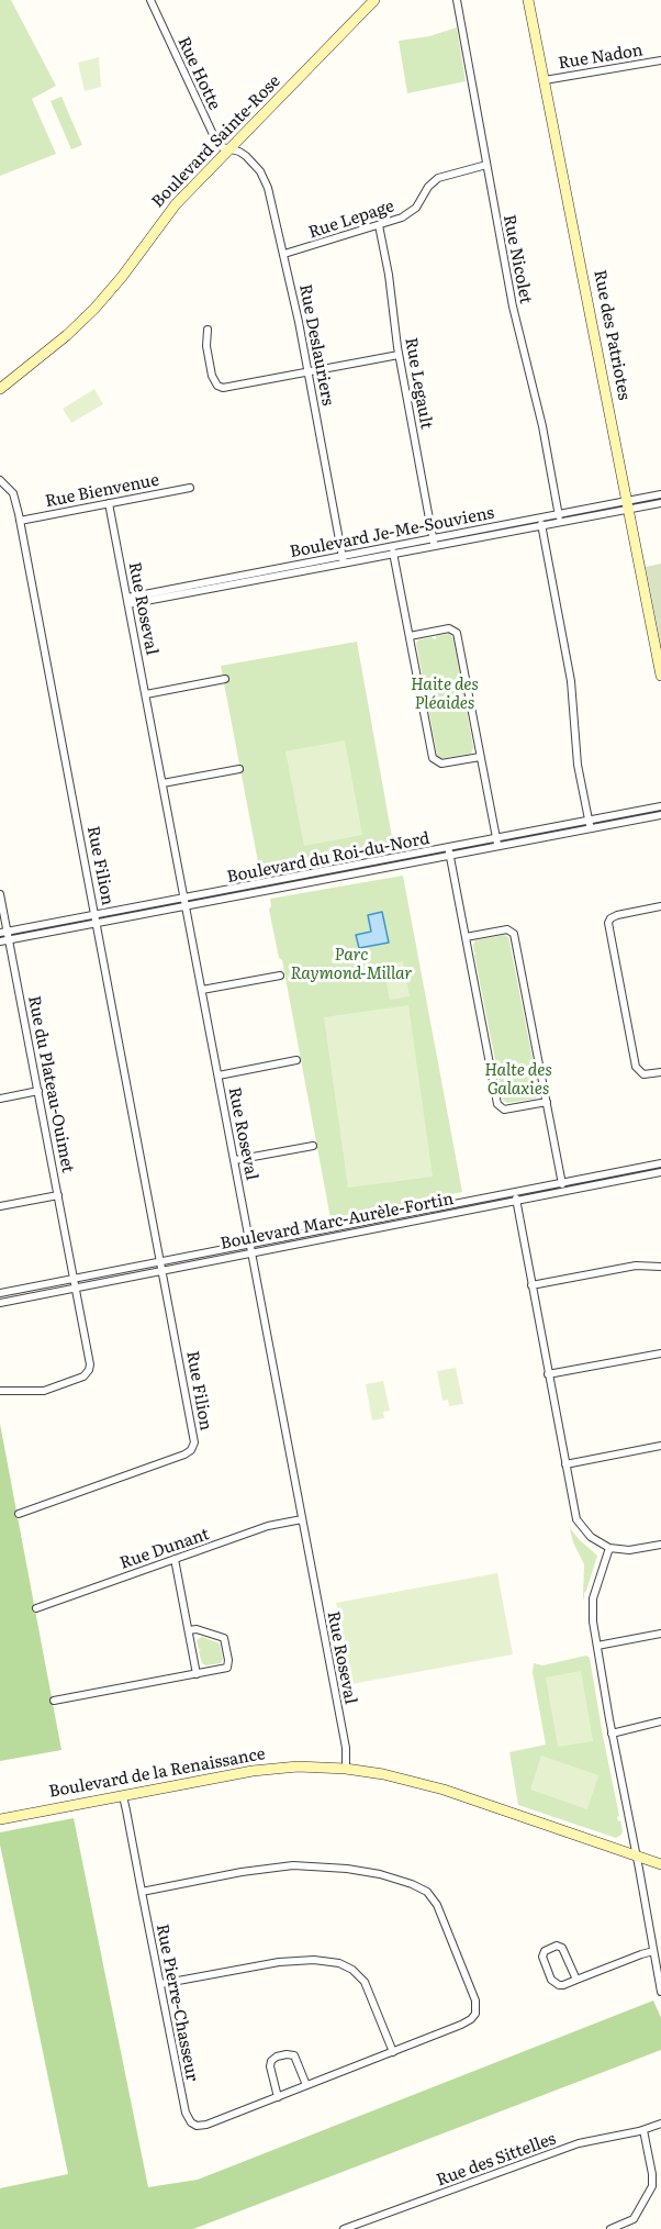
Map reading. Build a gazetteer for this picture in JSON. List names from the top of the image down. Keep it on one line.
{"streets":{"street":["Rue Nadon","Rue Hotte","Boulevard Sainte-Rose","Rue Lepage","Rue Nicolet","Rue des Patriotes","Rue Deslauriers","Rue Legault","Rue Bienvenue","Boulevard Je-Me-Souviens","Rue Roseval","Boulevard du Roi-du-Nord","Rue Filion","Rue du Plateau-Ouimet","Boulevard Marc-Aurèle-Fortin","Rue Dunant","Boulevard de la Renaissance","Rue Pierre-Chasseur","Rue des Sittelles"]},"crossings":[["Rue Nadon","Rue des Patriotes"],["Rue Hotte","Boulevard Sainte-Rose"],["Rue Hotte","Rue Deslauriers"],["Boulevard Sainte-Rose","Rue Deslauriers"],["Rue Lepage","Rue Nicolet"],["Rue Lepage","Rue Deslauriers"],["Rue Lepage","Rue Legault"],["Rue Nicolet","Boulevard Je-Me-Souviens"],["Rue des Patriotes","Boulevard Je-Me-Souviens"],["Rue Deslauriers","Boulevard Je-Me-Souviens"],["Rue Legault","Boulevard Je-Me-Souviens"],["Rue Bienvenue","Rue Roseval"],["Rue Bienvenue","Rue Filion"],["Boulevard Je-Me-Souviens","Rue Roseval"],["Rue Roseval","Boulevard du Roi-du-Nord"],["Rue Roseval","Boulevard Marc-Aurèle-Fortin"],["Rue Roseval","Rue Dunant"],["Rue Roseval","Boulevard de la Renaissance"],["Boulevard du Roi-du-Nord","Rue Filion"],["Boulevard du Roi-du-Nord","Rue du Plateau-Ouimet"],["Rue Filion","Boulevard Marc-Aurèle-Fortin"],["Rue du Plateau-Ouimet","Boulevard Marc-Aurèle-Fortin"],["Boulevard de la Renaissance","Rue Pierre-Chasseur"]],"parks":["Haite des Pléaides","Parc Raymond-Millar","Halte des Galaxies"]}
